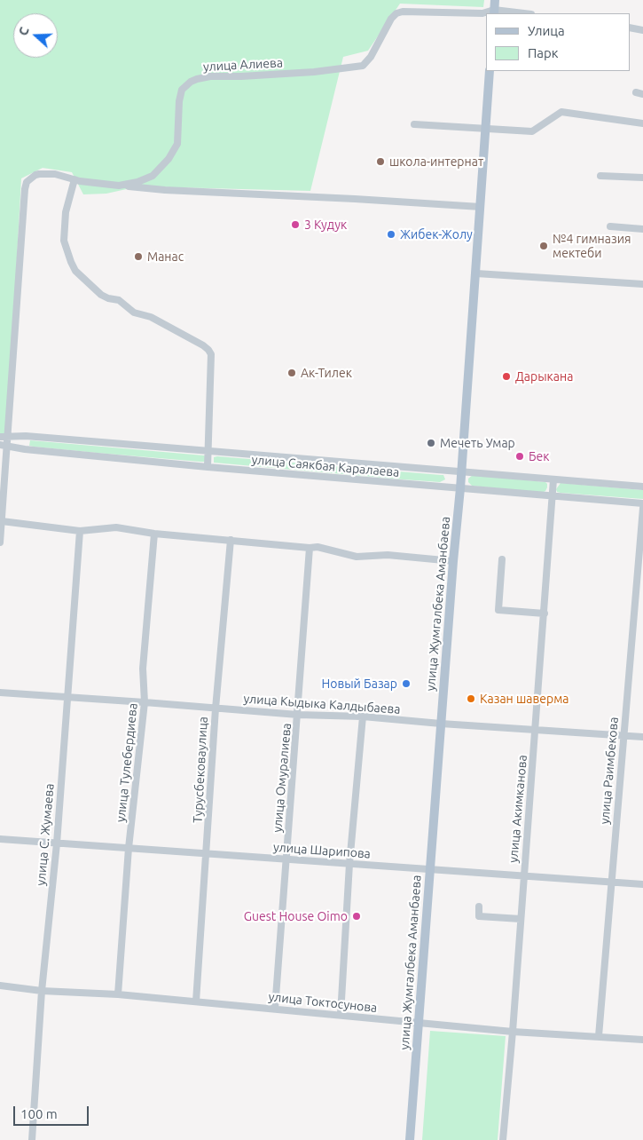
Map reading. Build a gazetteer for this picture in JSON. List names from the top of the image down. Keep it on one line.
{"streets":{"main road":["улица Жумгалбека Аманбаева"],"street":["улица Алиева","улица Саякбая Каралаева","улица Кыдыка Калдыбаева","улица Тулебердиева","Турусбековаулица","улица Раимбекова","улица Омуралиева","улица Акимканова","улица С. Жумаева","улица Шарипова","улица Токтосунова"]},"crossings":[["улица Алиева","улица Саякбая Каралаева"],["улица Саякбая Каралаева","улица Жумгалбека Аманбаева"],["улица Саякбая Каралаева","улица Акимканова"],["улица Жумгалбека Аманбаева","улица Кыдыка Калдыбаева"],["улица Жумгалбека Аманбаева","улица Шарипова"],["улица Жумгалбека Аманбаева","улица Токтосунова"],["улица Кыдыка Калдыбаева","улица Тулебердиева"],["улица Кыдыка Калдыбаева","Турусбековаулица"],["улица Кыдыка Калдыбаева","улица Раимбекова"],["улица Кыдыка Калдыбаева","улица Омуралиева"],["улица Кыдыка Калдыбаева","улица Акимканова"],["улица Кыдыка Калдыбаева","улица С. Жумаева"],["улица Тулебердиева","улица Шарипова"],["улица Тулебердиева","улица Токтосунова"],["Турусбековаулица","улица Шарипова"],["Турусбековаулица","улица Токтосунова"],["улица Раимбекова","улица Шарипова"],["улица Раимбекова","улица Токтосунова"],["улица Омуралиева","улица Шарипова"],["улица Омуралиева","улица Токтосунова"],["улица Акимканова","улица Шарипова"],["улица Акимканова","улица Токтосунова"],["улица С. Жумаева","улица Шарипова"],["улица С. Жумаева","улица Токтосунова"]],"places":["школа-интернат","3 Кудук","Жибек-Жолу","№4 гимназия мектеби","Манас","Ак-Тилек","Дарыкана","Мечеть Умар","Бек","Новый Базар","Казан шаверма","Guest House Oimo"],"legend":["Улица","Парк"],"scale_bar":"100 m","north":"left"}
